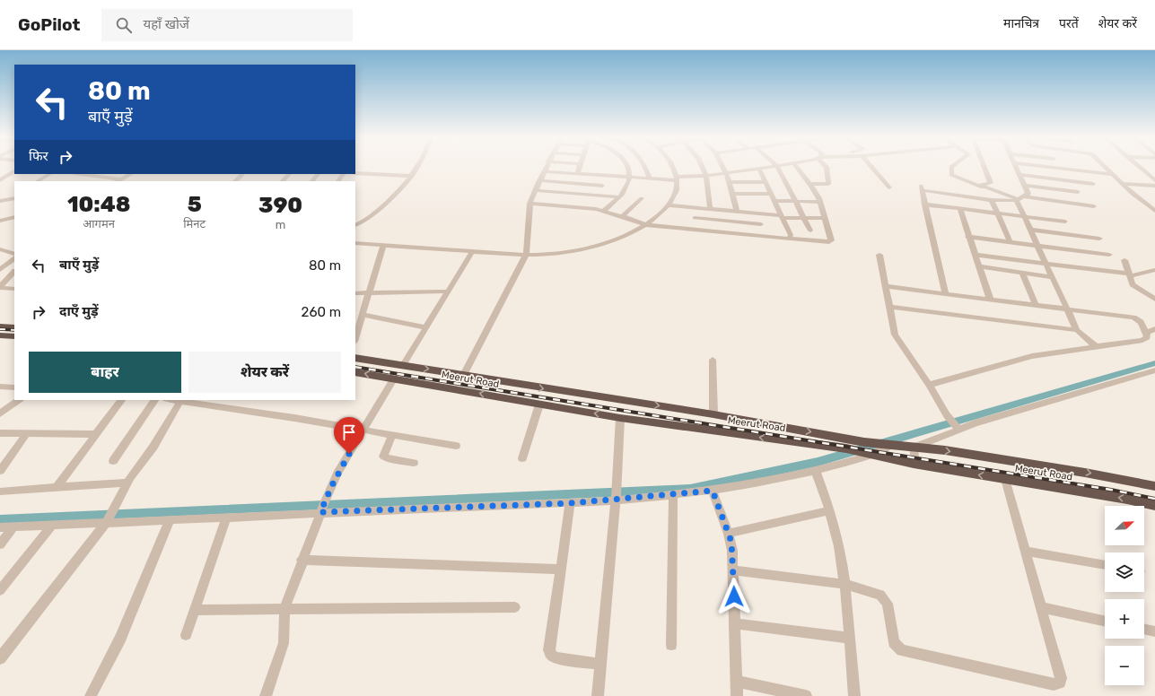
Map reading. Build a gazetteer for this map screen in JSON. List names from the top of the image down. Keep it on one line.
{"streets":{"highway":["Meerut Road"]},"north":"top right","page":{"header":"GoPilot","search":"यहाँ खोजें","nav":["मानचित्र","परतें","शेयर करें"],"turn":["80 m","बाएँ मुड़ें"],"then":"फिर","eta":["10:48","आगमन","5","मिनट","390","m"],"list":[{"name":"बाएँ मुड़ें","value":"80 m"},{"name":"दाएँ मुड़ें","value":"260 m"}],"buttons":["बाहर","शेयर करें"],"map_buttons":["+","−"]}}
